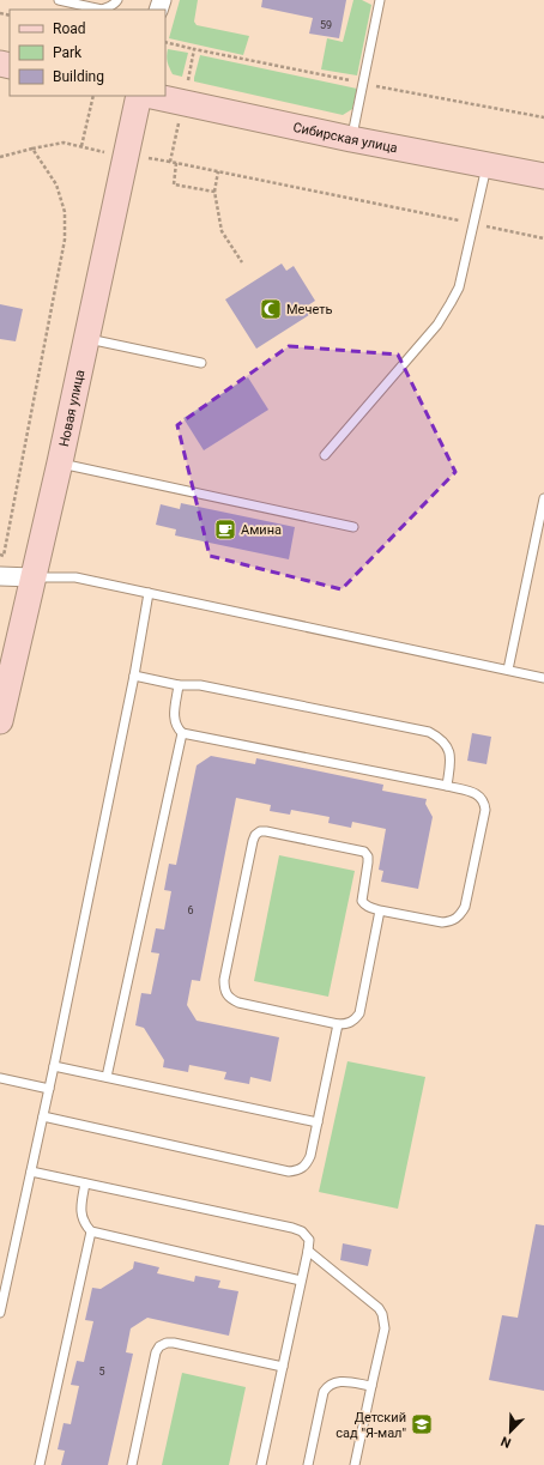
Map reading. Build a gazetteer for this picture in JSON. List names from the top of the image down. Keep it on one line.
{"streets":{"main road":["Сибирская улица","Новая улица"]},"places":{"mosque":["Мечеть"],"cafe":["Амина"],"school or university":["Детский сад \"Я-мал\""]},"house_numbers":["59","6","5"],"legend":["Road","Park","Building"],"north":"bottom left"}
